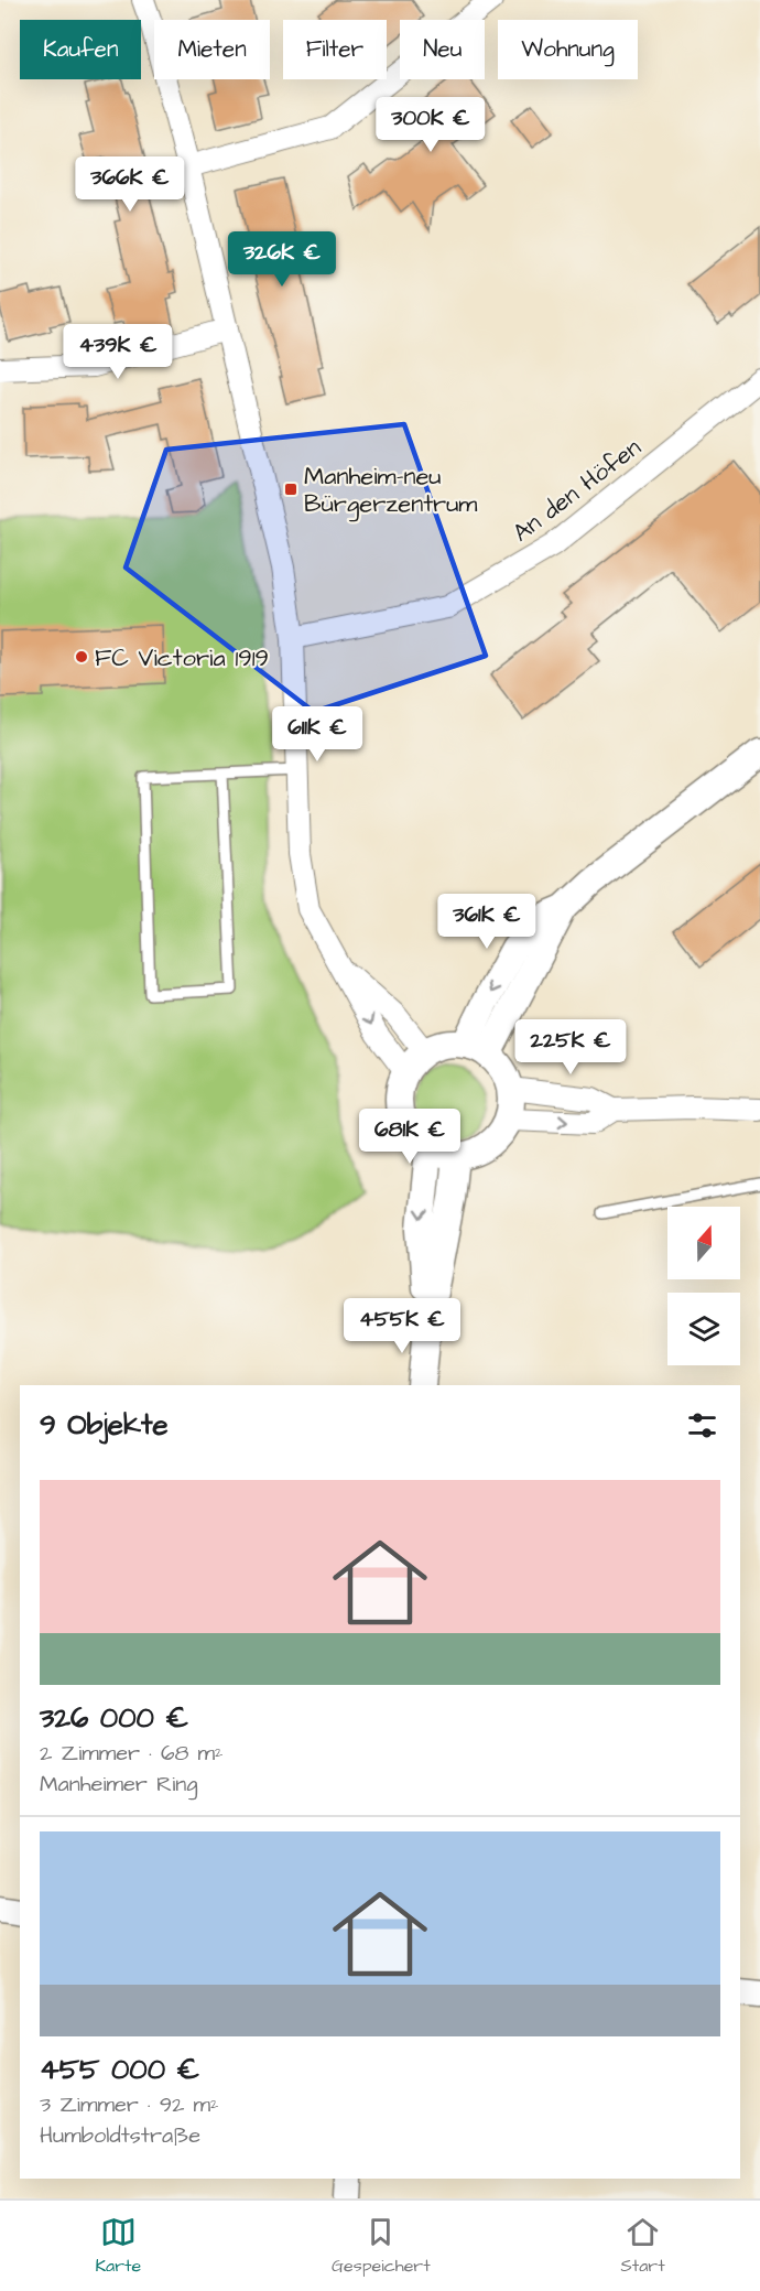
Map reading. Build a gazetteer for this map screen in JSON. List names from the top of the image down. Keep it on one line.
{"streets":{"street":["An den Höfen"]},"places":{"transit":["Manheim-neu Bürgerzentrum"],"other":["FC Victoria 1919"]},"north":"top","page":{"chip":["Kaufen","Mieten","Filter","Neu","Wohnung"],"price":["300K €","366K €","326K €","439K €","611K €","361K €","225K €","681K €","455K €"],"heading":"9 Objekte","list":[{"name":"326 000 €","note":"2 Zimmer · 68 m² · Manheimer Ring"},{"name":"455 000 €","note":"3 Zimmer · 92 m² · Humboldtstraße"}],"tabs":["Karte","Gespeichert","Start"]}}
